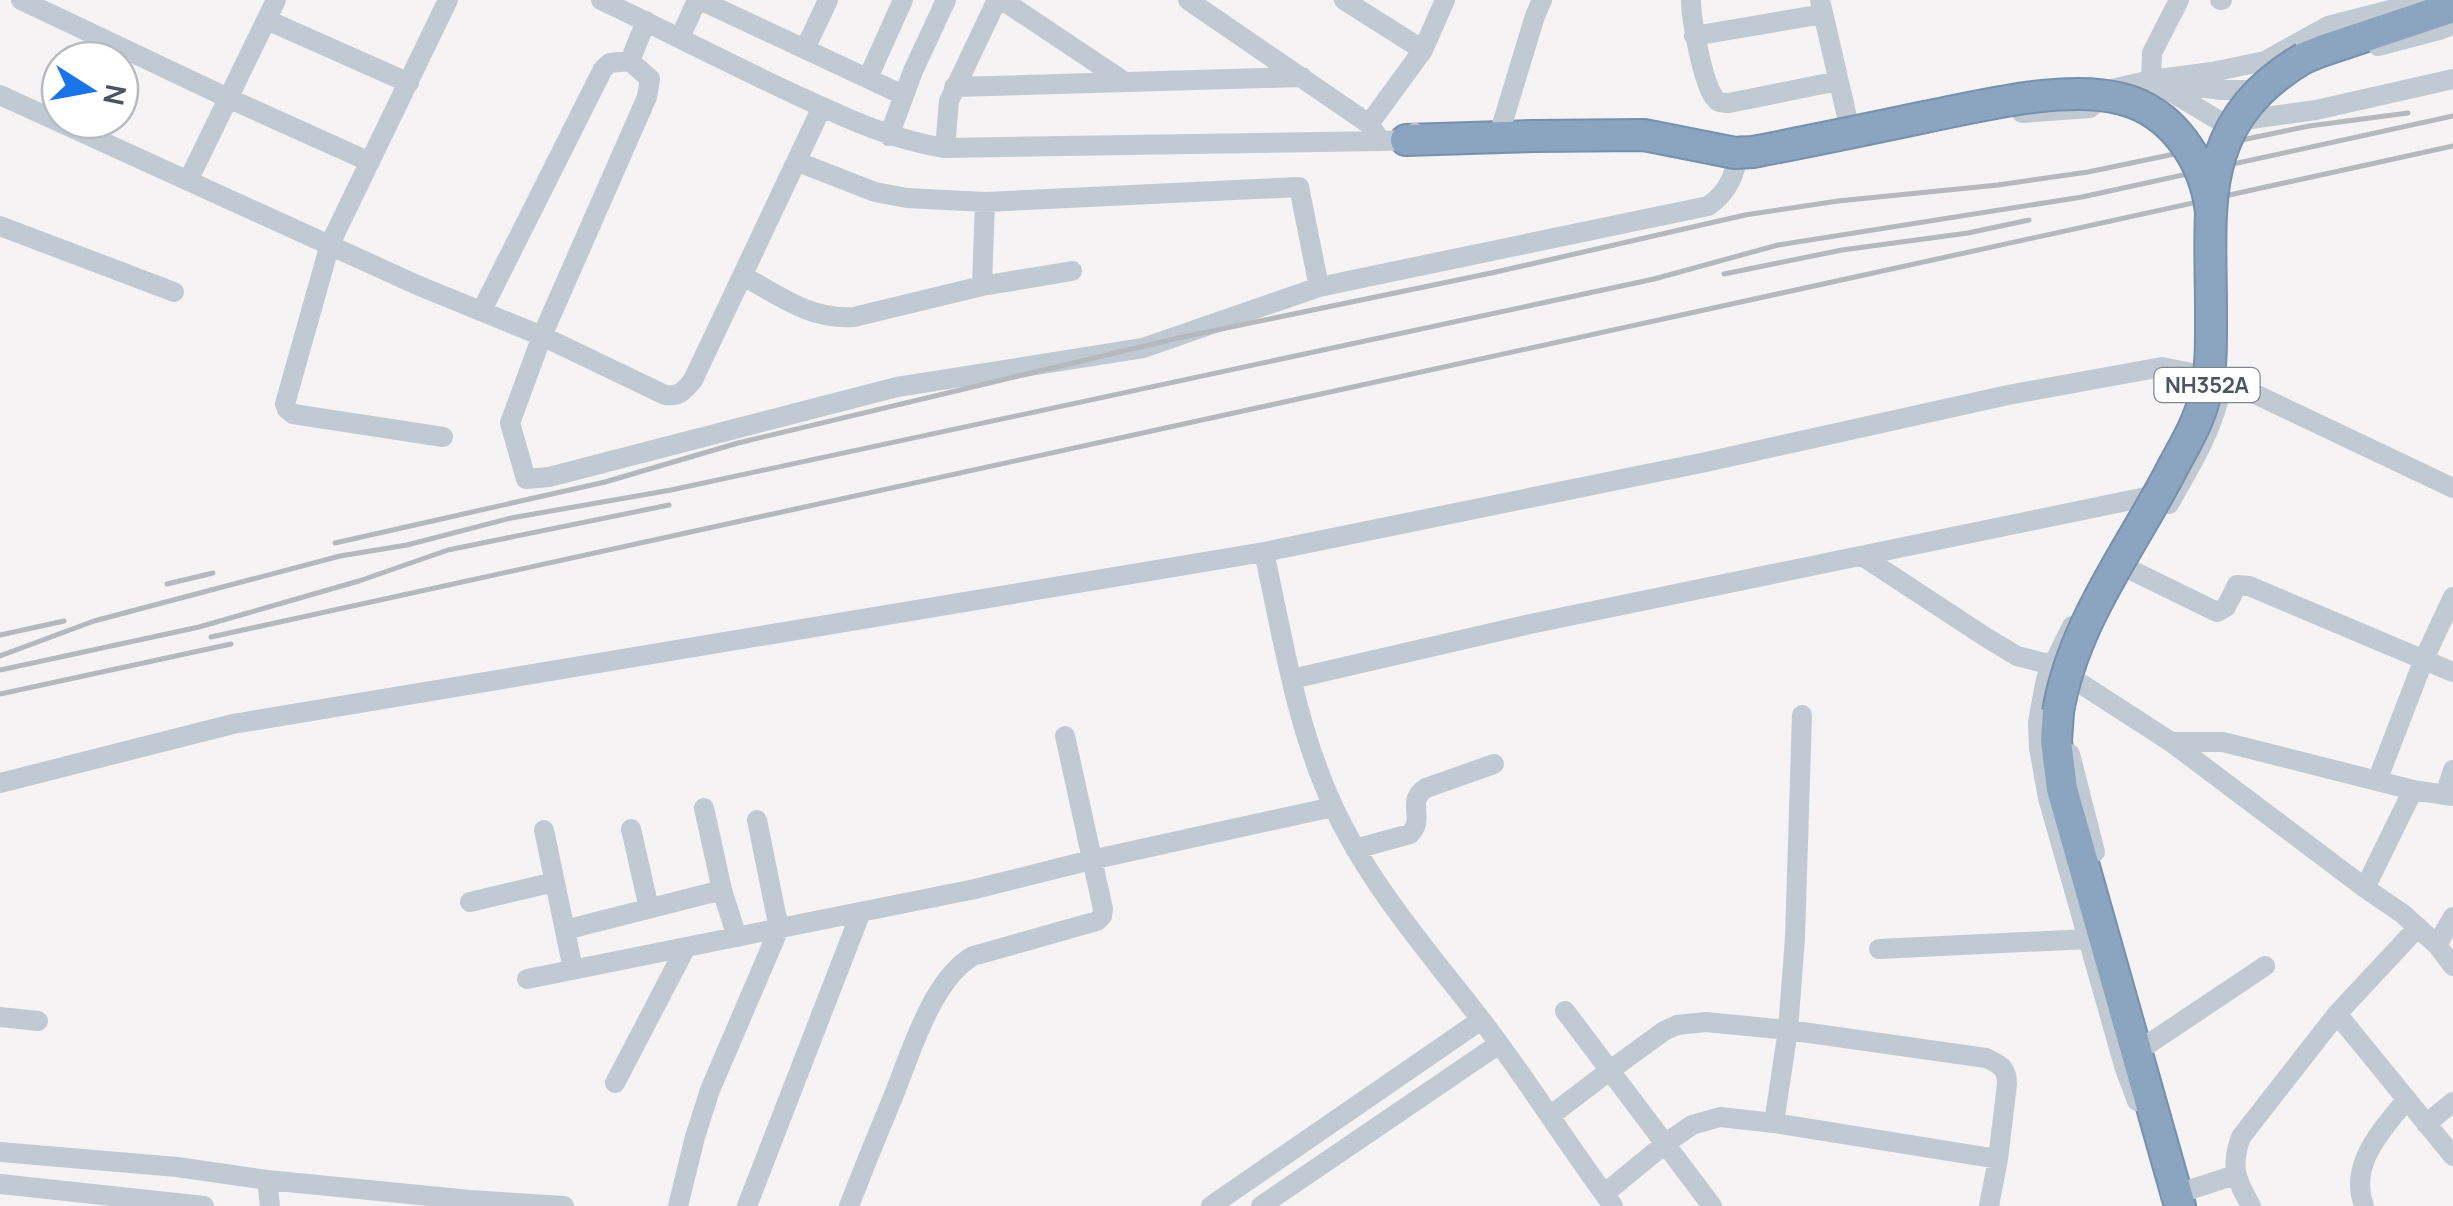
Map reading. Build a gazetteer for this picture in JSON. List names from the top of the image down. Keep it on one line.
{"streets":{"highway":["NH352A"]},"north":"right"}
